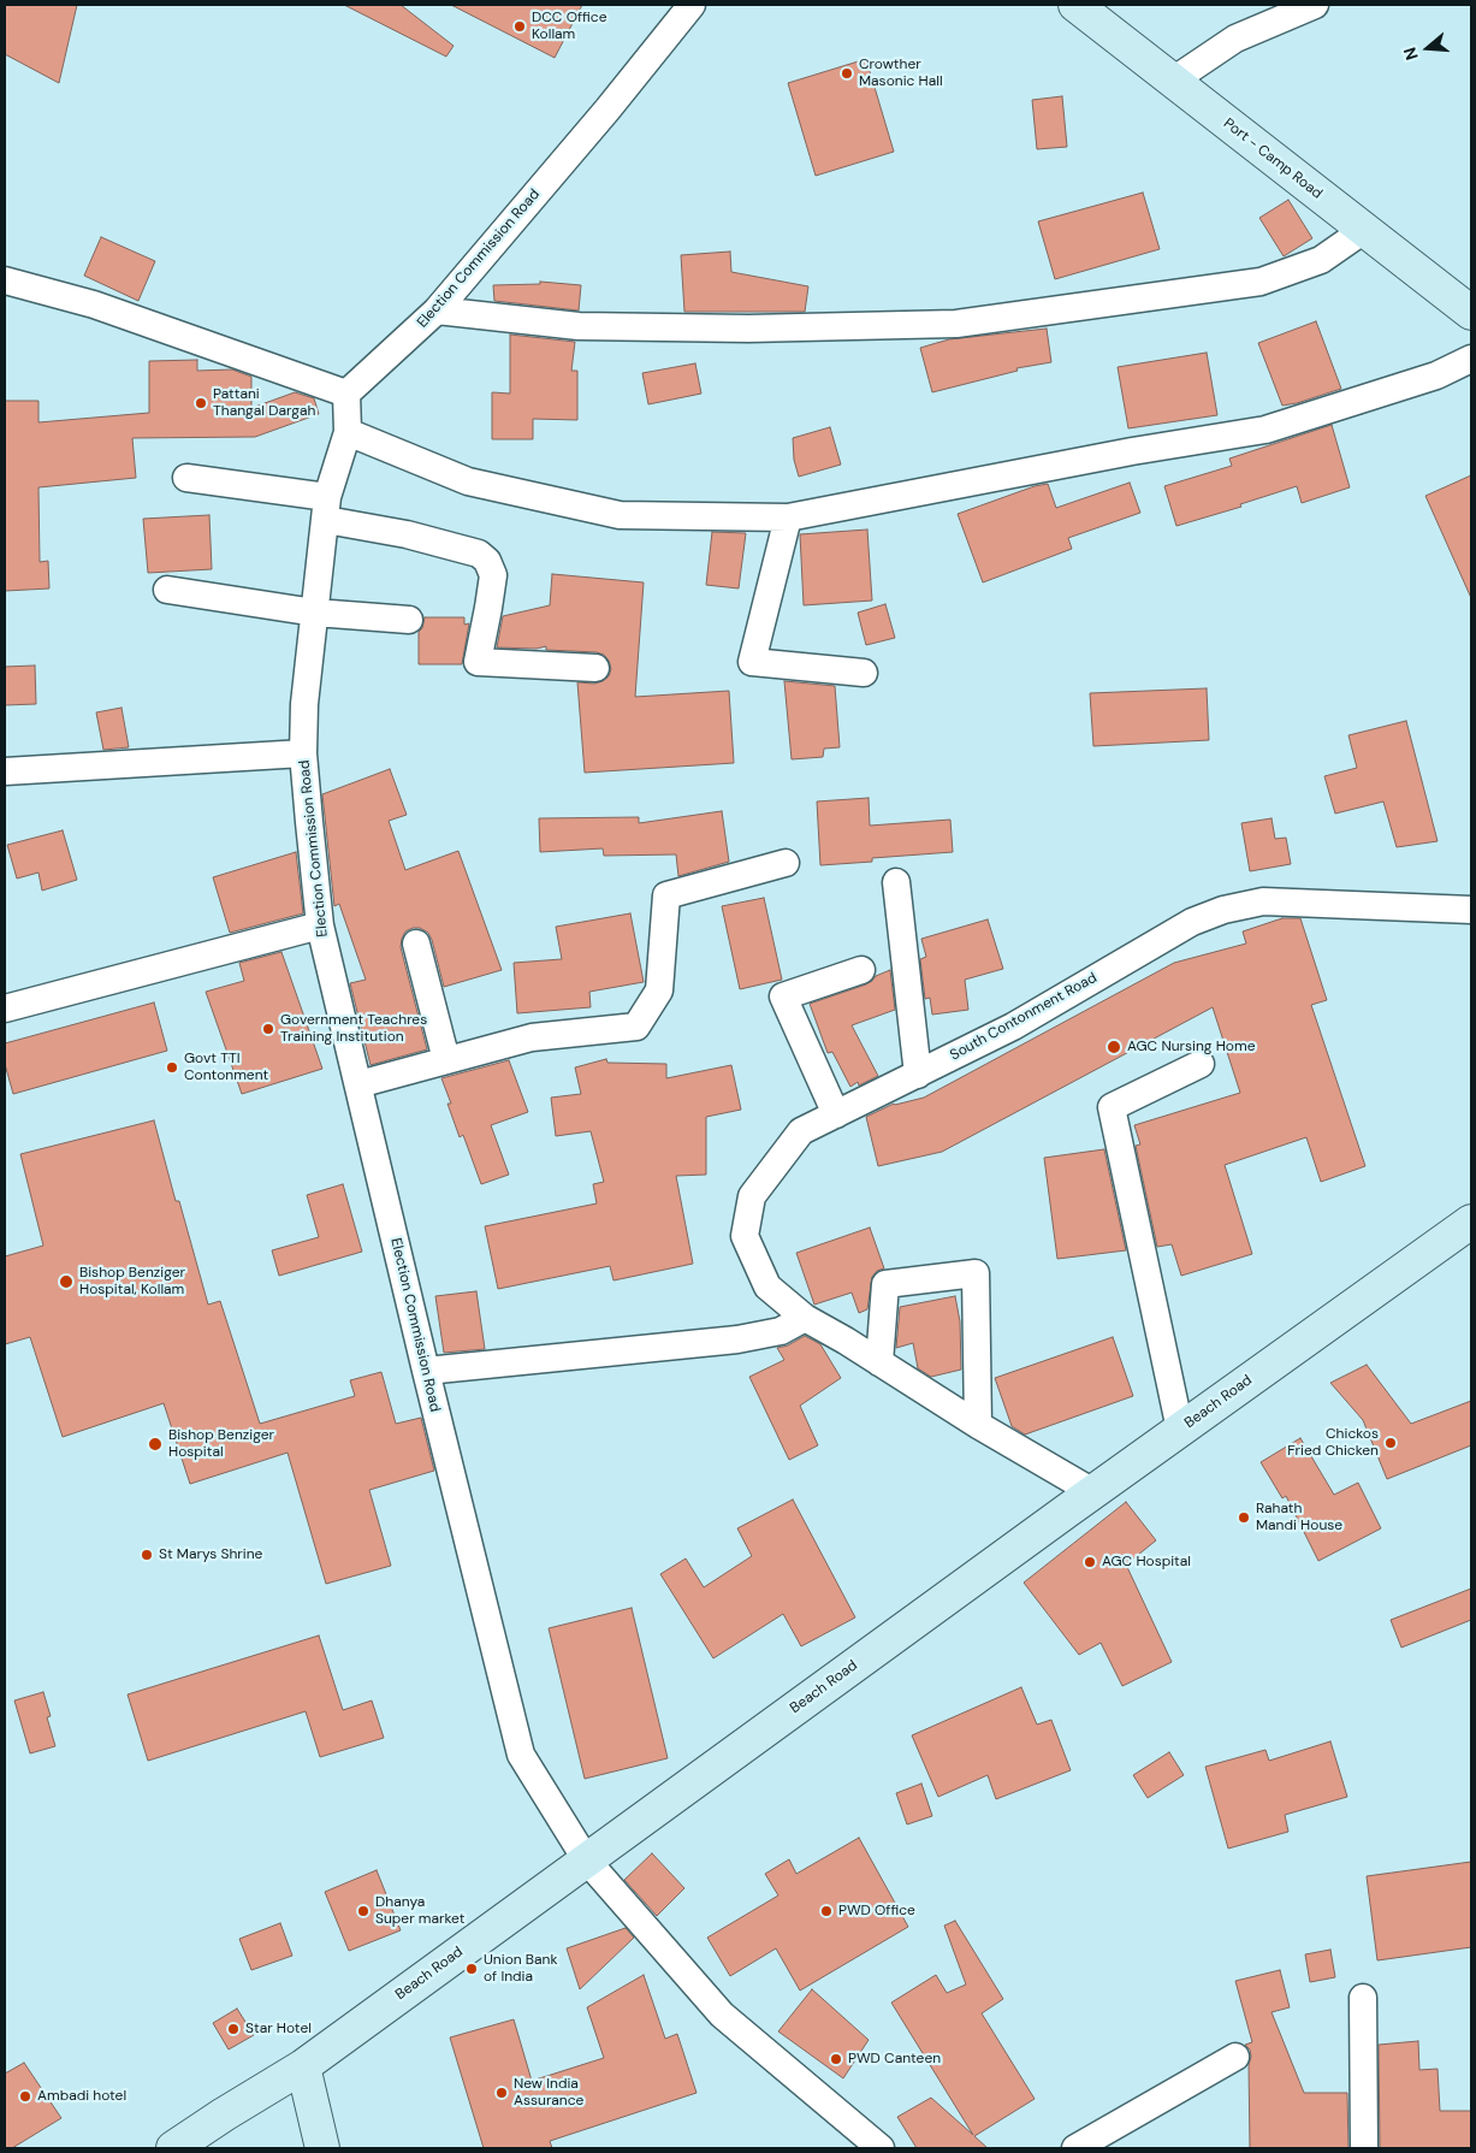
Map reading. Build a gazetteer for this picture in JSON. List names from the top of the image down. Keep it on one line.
{"streets":{"main road":["Port - Camp Road","Beach Road"],"street":["Election Commission Road","South Contonment Road"]},"crossings":[["Election Commission Road","Beach Road"],["South Contonment Road","Beach Road"]],"places":["DCC Office Kollam","Crowther Masonic Hall","Pattani Thangal Dargah","Government Teachres Training Institution","AGC Nursing Home","Govt TTI Contonment","Bishop Benziger Hospital, Kollam","Chickos Fried Chicken","Bishop Benziger Hospital","Rahath Mandi House","St Marys Shrine","AGC Hospital","Dhanya Super market","PWD Office","Union Bank of India","Star Hotel","PWD Canteen","New India Assurance","Ambadi hotel"],"north":"left"}
